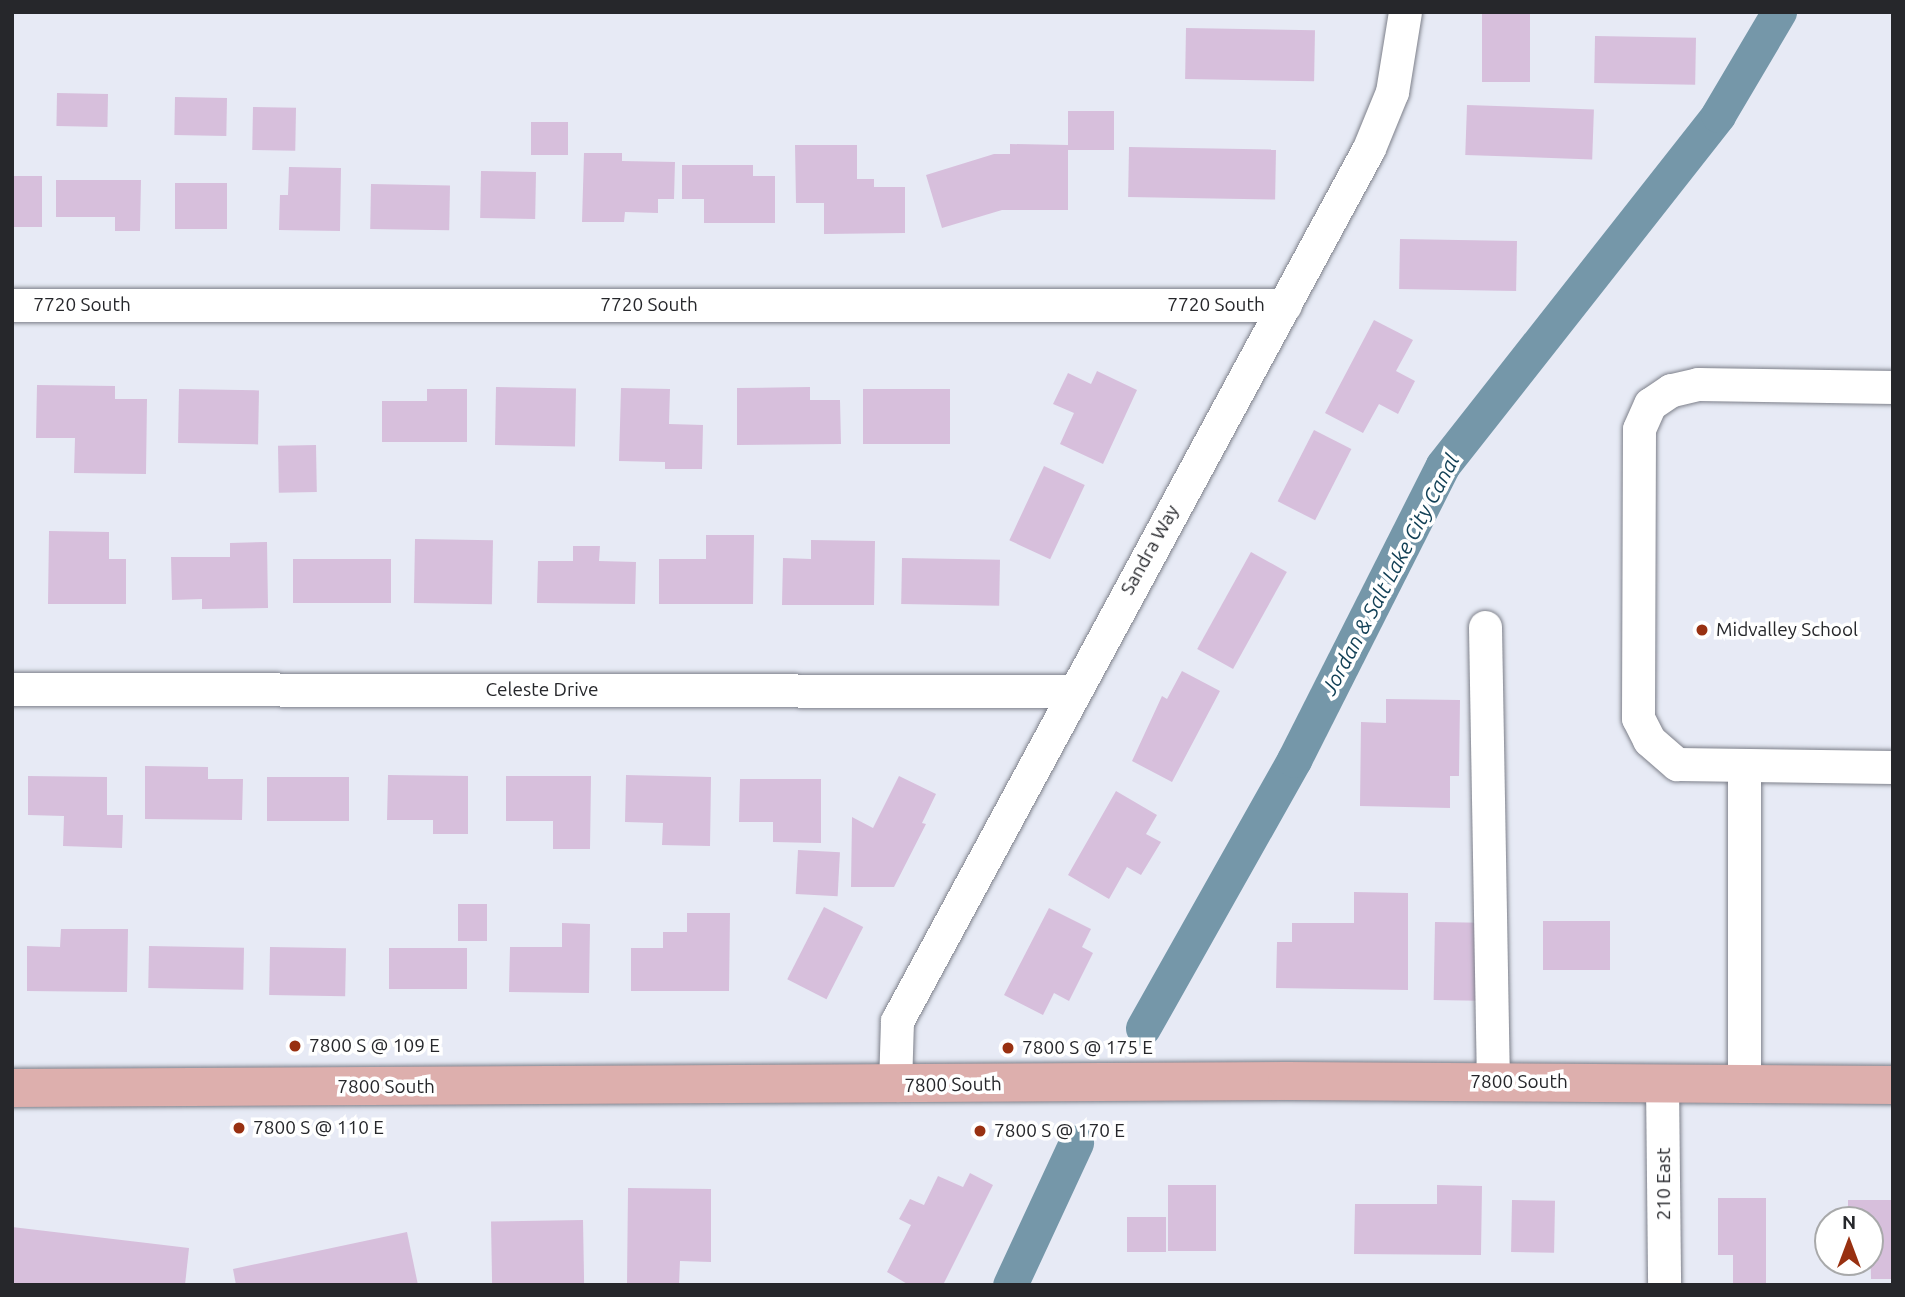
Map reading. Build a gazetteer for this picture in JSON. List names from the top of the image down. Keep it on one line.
{"streets":{"main road":["7800 South"],"street":["7720 South","Sandra Way","Celeste Drive","210 East"]},"crossings":[["7720 South","Sandra Way"],["Sandra Way","Celeste Drive"],["Sandra Way","7800 South"],["7800 South","210 East"]],"water":["Jordan & Salt Lake City Canal"],"places":["Midvalley School","7800 S @ 109 E","7800 S @ 175 E","7800 S @ 110 E","7800 S @ 170 E"],"north":"top"}
